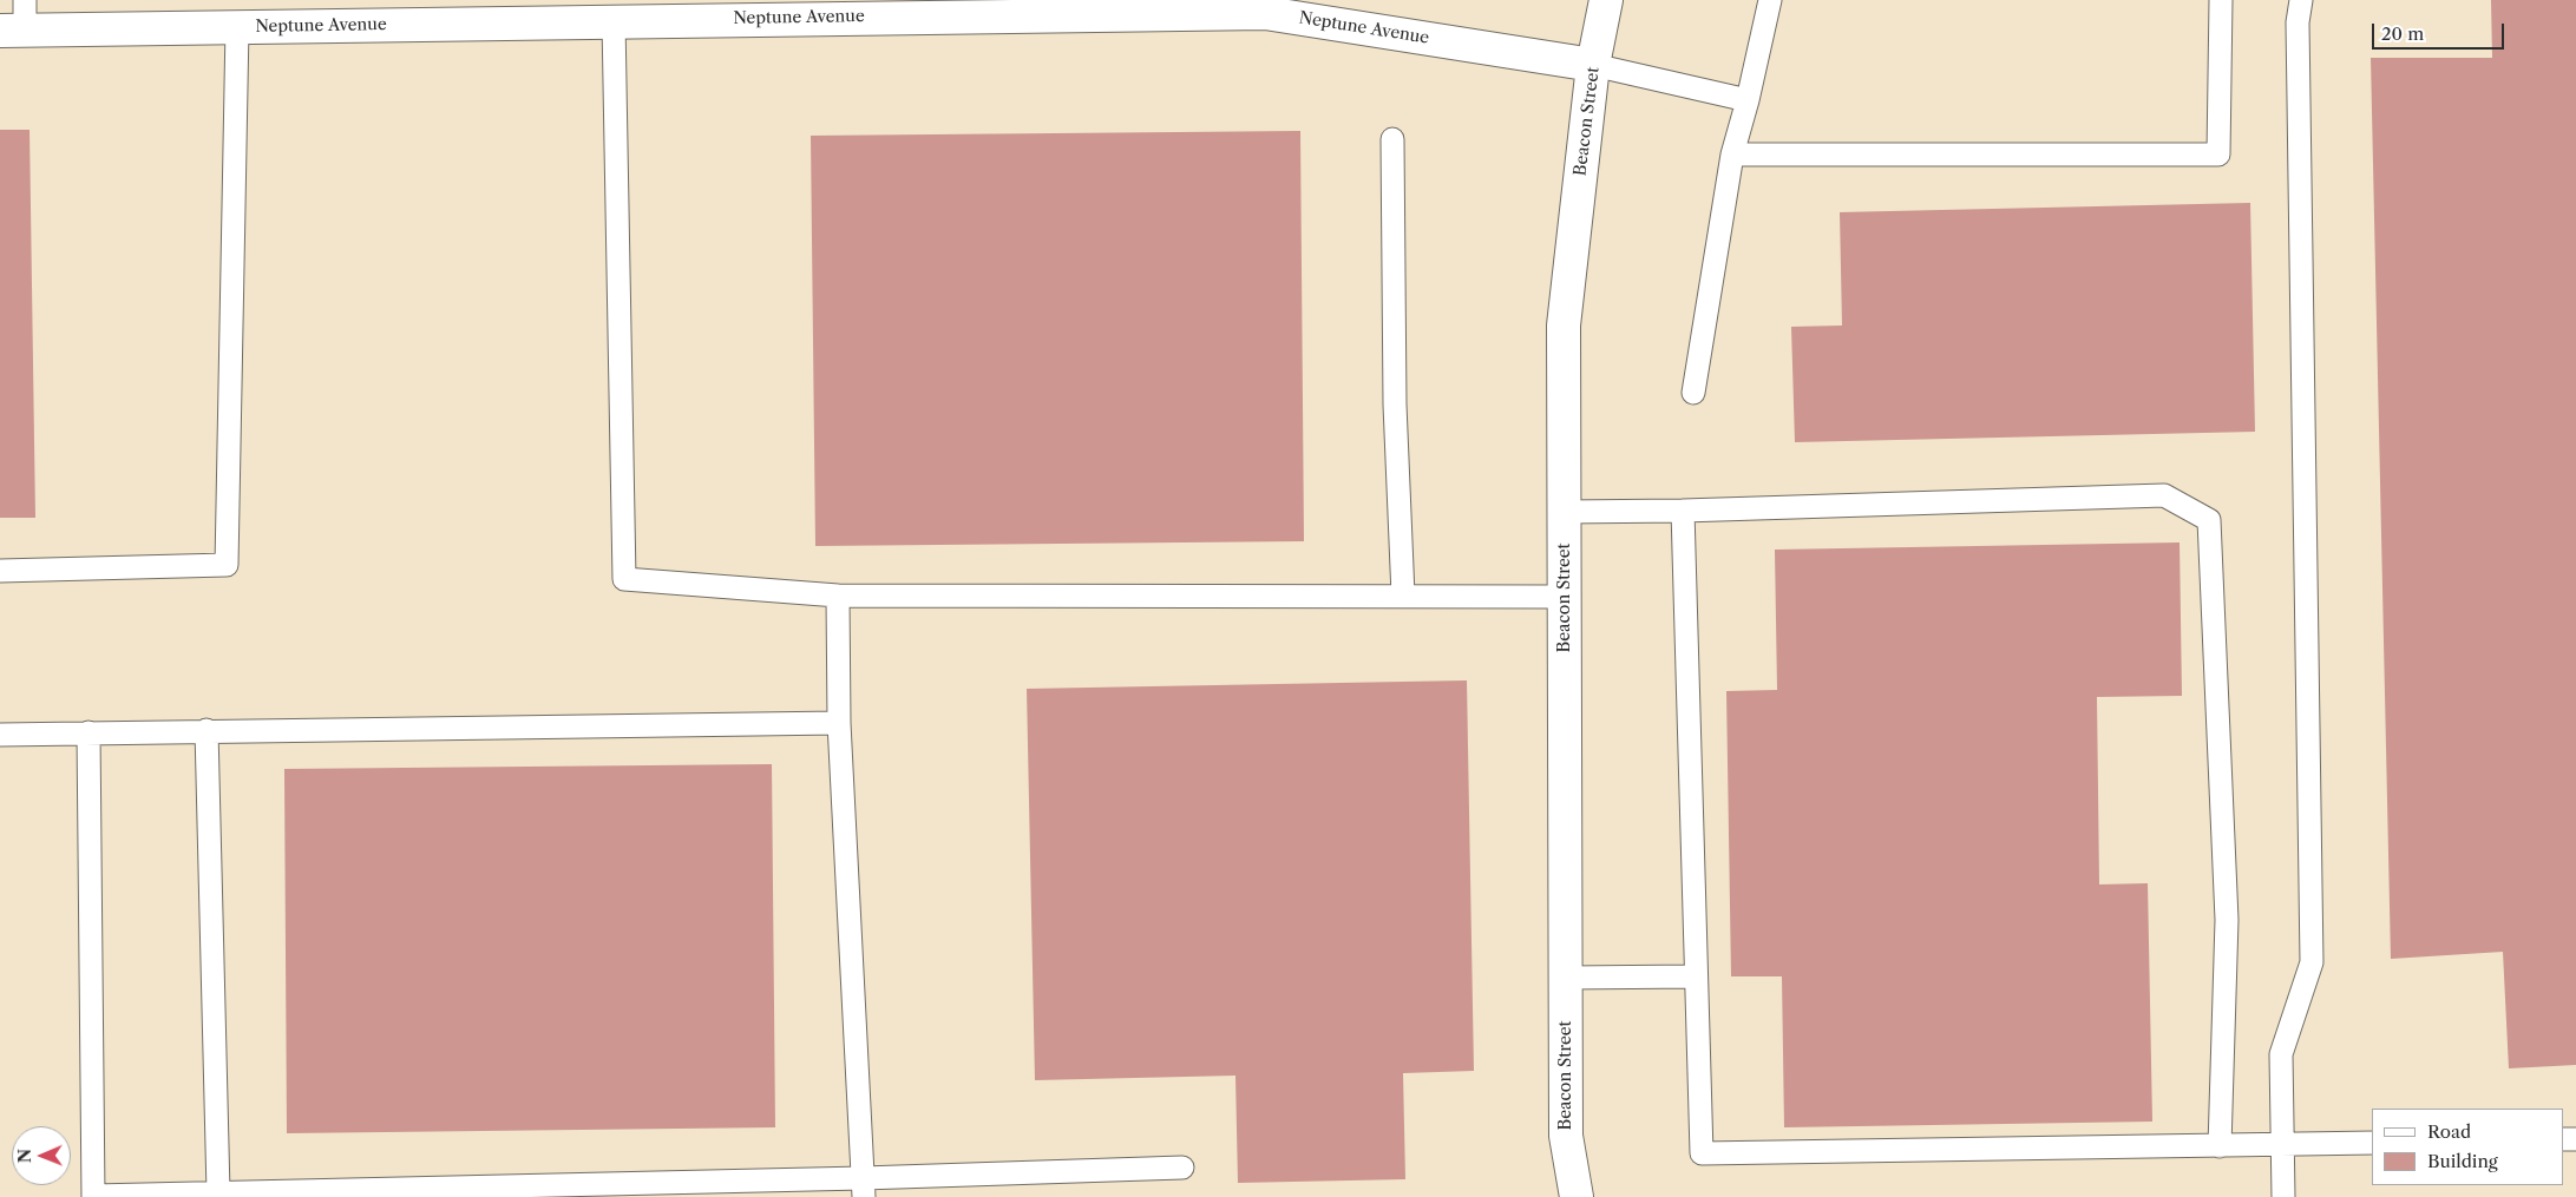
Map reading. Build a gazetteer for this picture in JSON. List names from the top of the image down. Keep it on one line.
{"streets":{"street":["Neptune Avenue","Beacon Street"]},"crossings":[["Neptune Avenue","Beacon Street"]],"legend":["Road","Building"],"scale_bar":"20 m","north":"left"}
